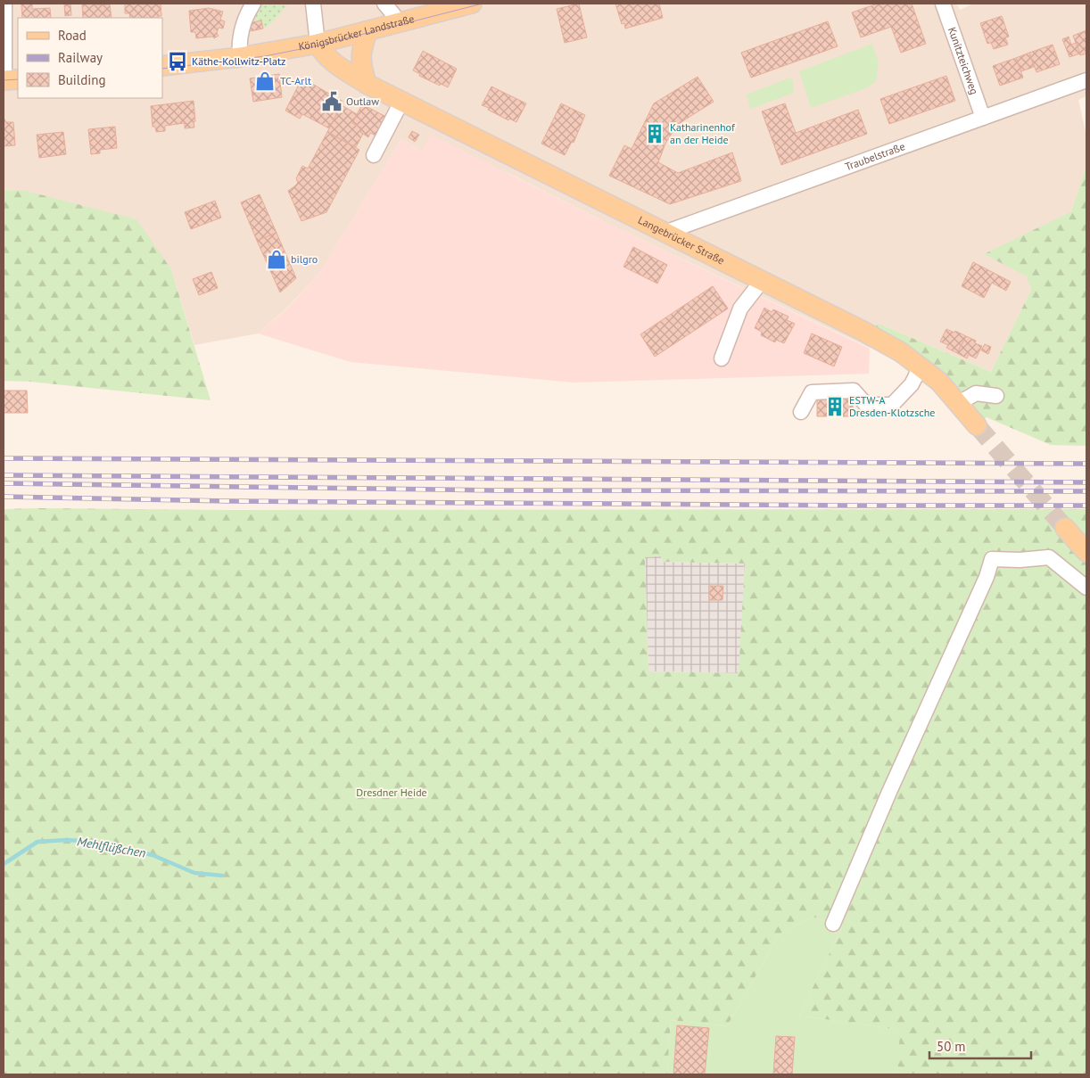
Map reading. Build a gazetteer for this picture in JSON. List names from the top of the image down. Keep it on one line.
{"streets":{"main road":["Königsbrücker Landstraße","Langebrücker Straße"],"street":["Kunitzteichweg","Traubelstraße"]},"crossings":[["Königsbrücker Landstraße","Langebrücker Straße"],["Kunitzteichweg","Traubelstraße"],["Traubelstraße","Langebrücker Straße"]],"water":["Mehlflüßchen"],"parks":["Dresdner Heide"],"places":{"bus stop":["Käthe-Kollwitz-Platz"],"shop":["TC-Arlt","bilgro"],"public building":["Outlaw"],"building":["Katharinenhof an der Heide","ESTW-A Dresden-Klotzsche"]},"legend":["Road","Railway","Building"],"scale_bar":"50 m"}
